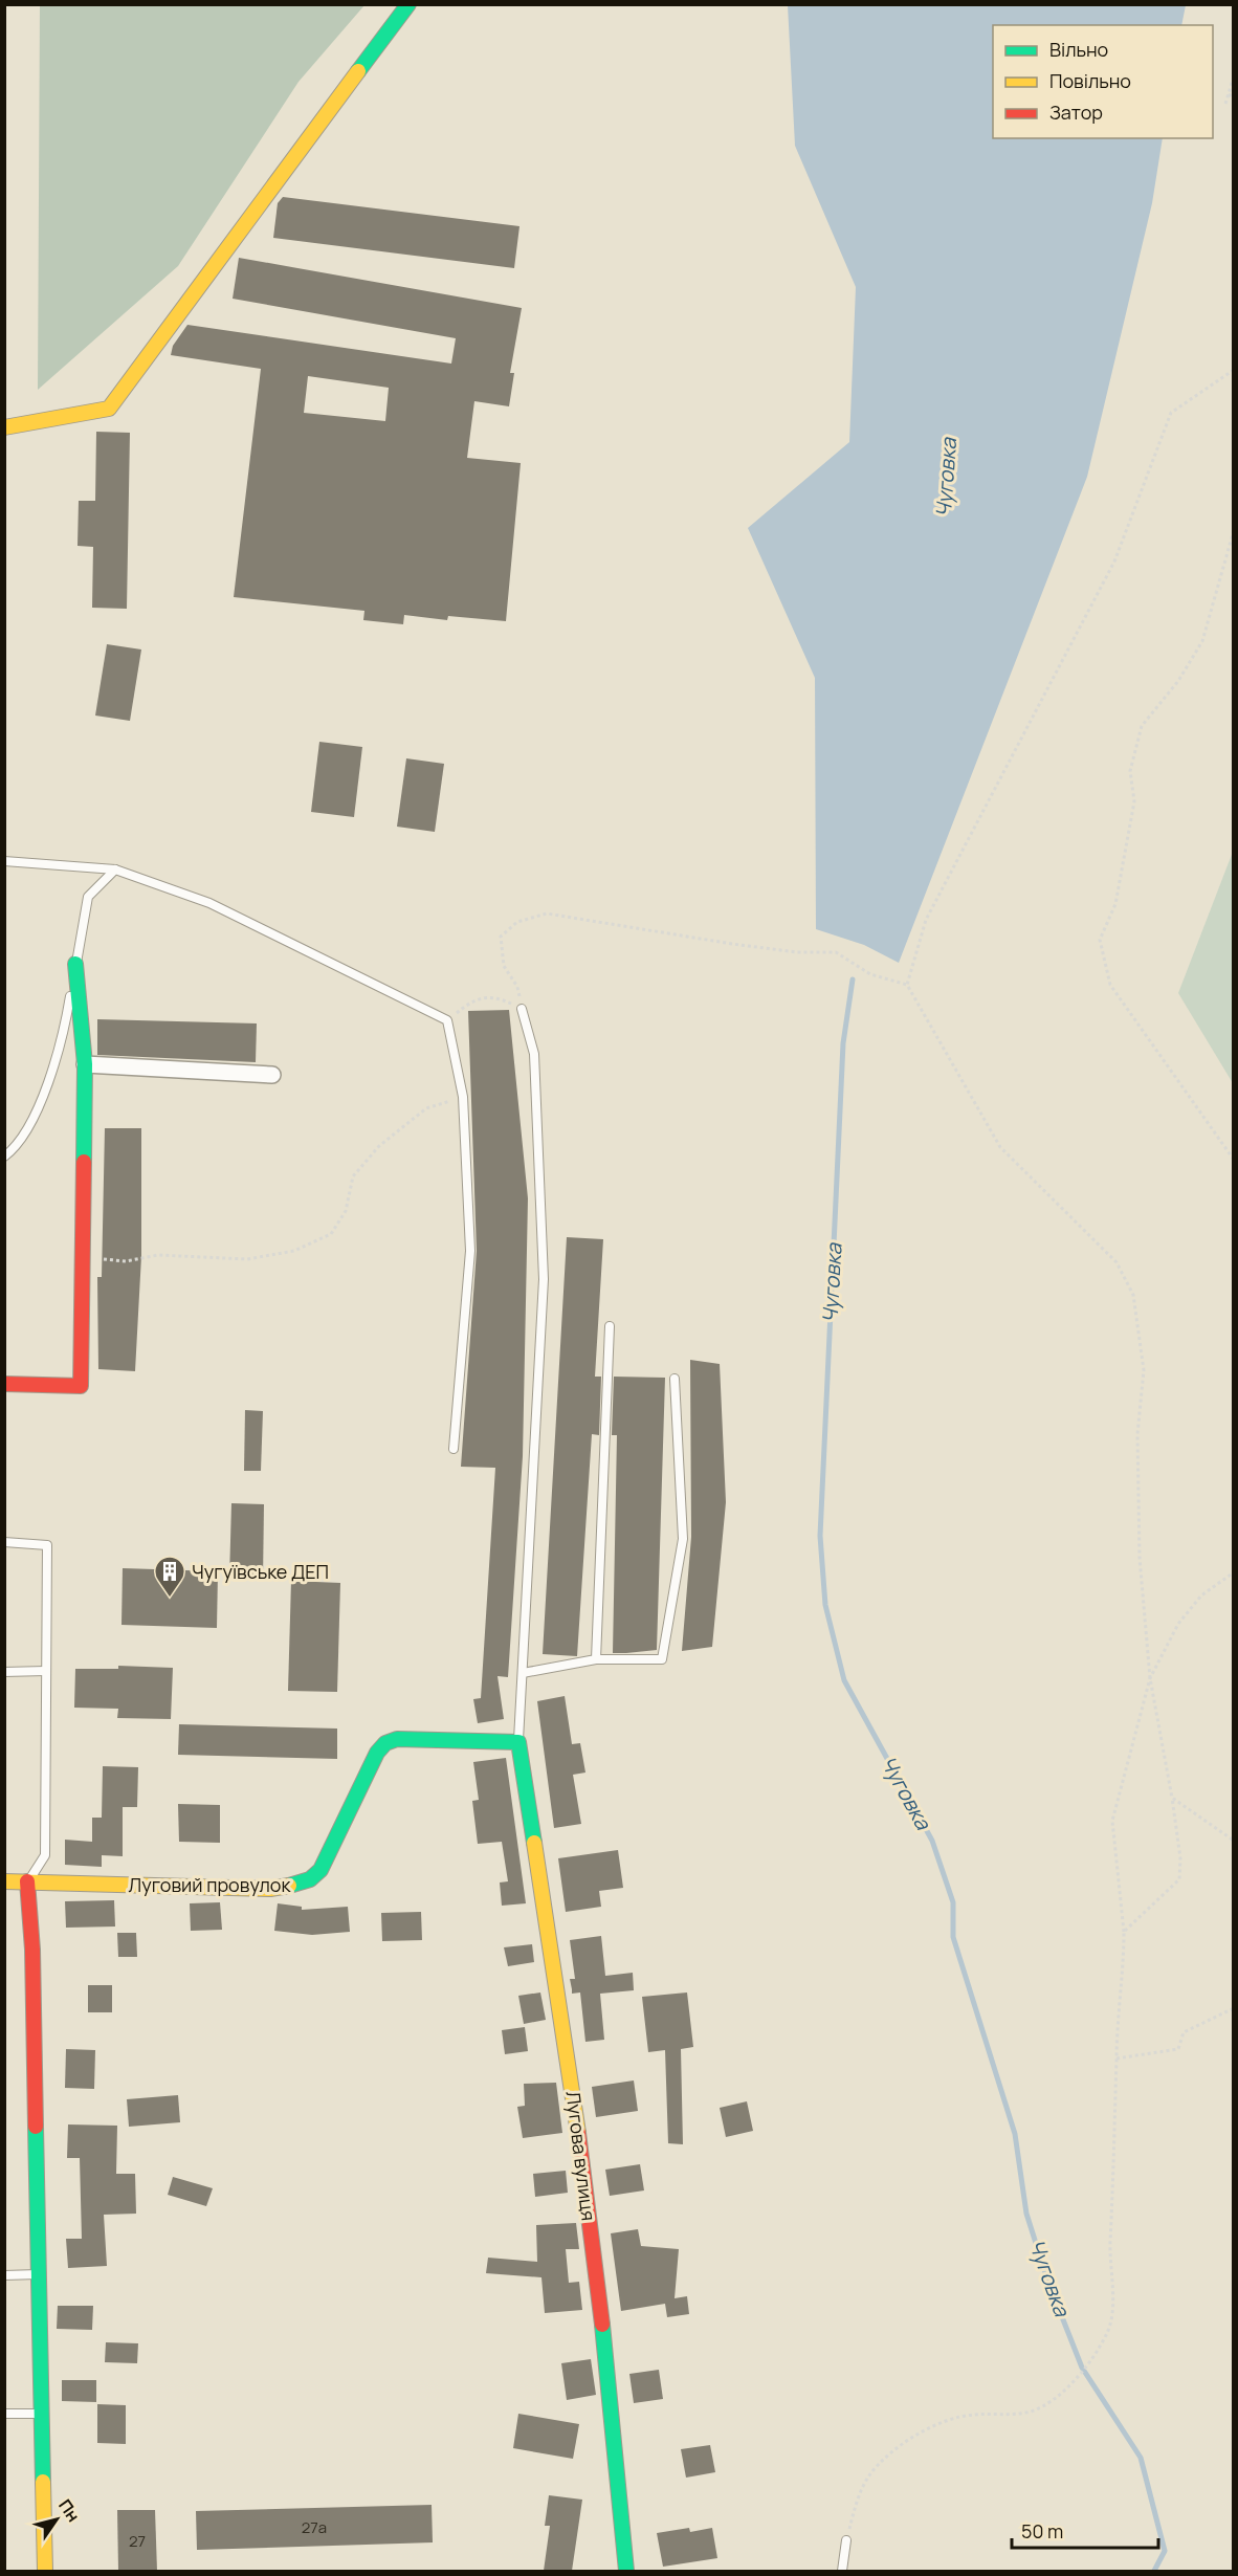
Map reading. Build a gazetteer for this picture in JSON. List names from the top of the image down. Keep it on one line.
{"streets":{"street":["Луговий провулок","Лугова вулиця"]},"crossings":[["Луговий провулок","Лугова вулиця"]],"water":["Чуговка"],"places":{"building":["Чугуївське ДЕП"]},"house_numbers":["27а","27"],"legend":["Вільно","Повільно","Затор"],"scale_bar":"50 m","north":"top right"}
